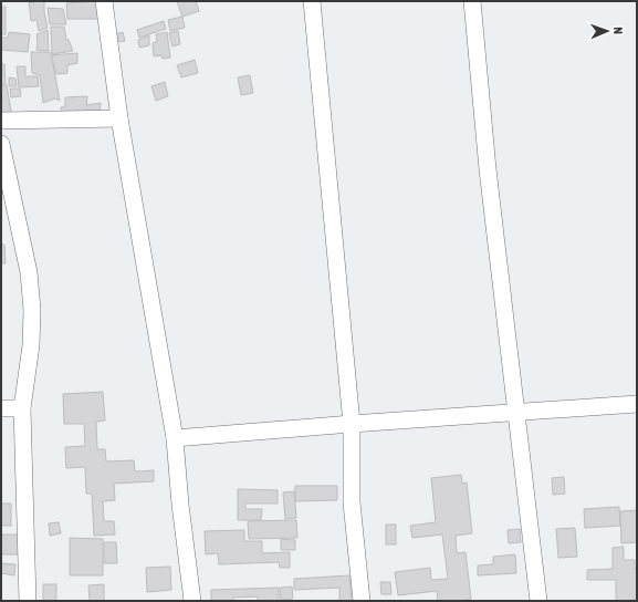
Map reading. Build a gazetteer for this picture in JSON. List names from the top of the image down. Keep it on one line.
{"north":"right"}
